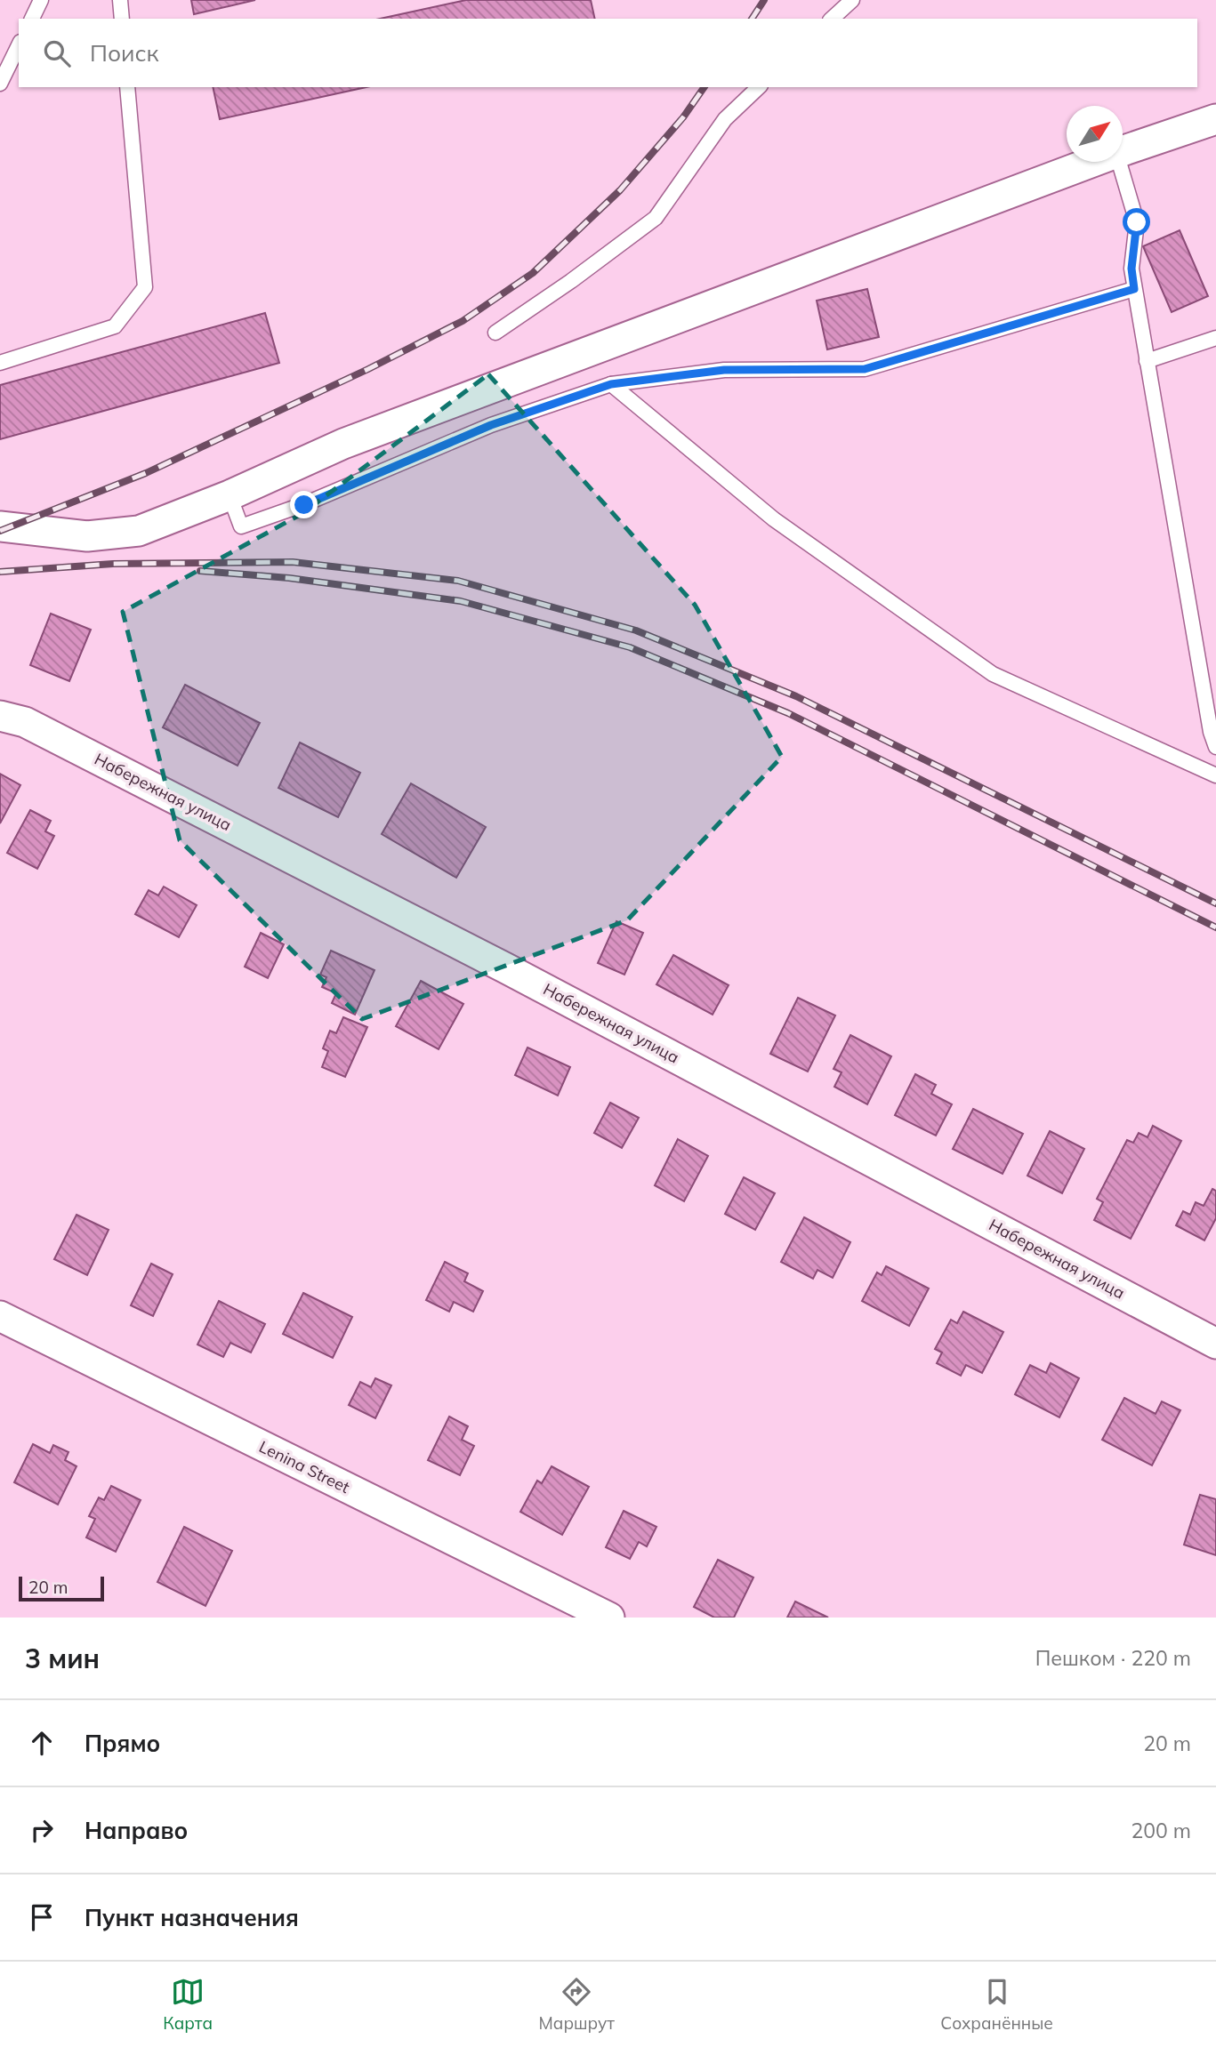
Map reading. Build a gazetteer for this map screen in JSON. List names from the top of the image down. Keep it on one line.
{"streets":{"street":["Набережная улица","Lenina Street"]},"scale_bar":"20 m","north":"top right","page":{"search":"Поиск","scale":"20 m","heading":["3 мин","Пешком · 220 m"],"list":[["Прямо","20 m"],["Направо","200 m"],"Пункт назначения"],"nav":["Карта","Маршрут","Сохранённые"]}}
